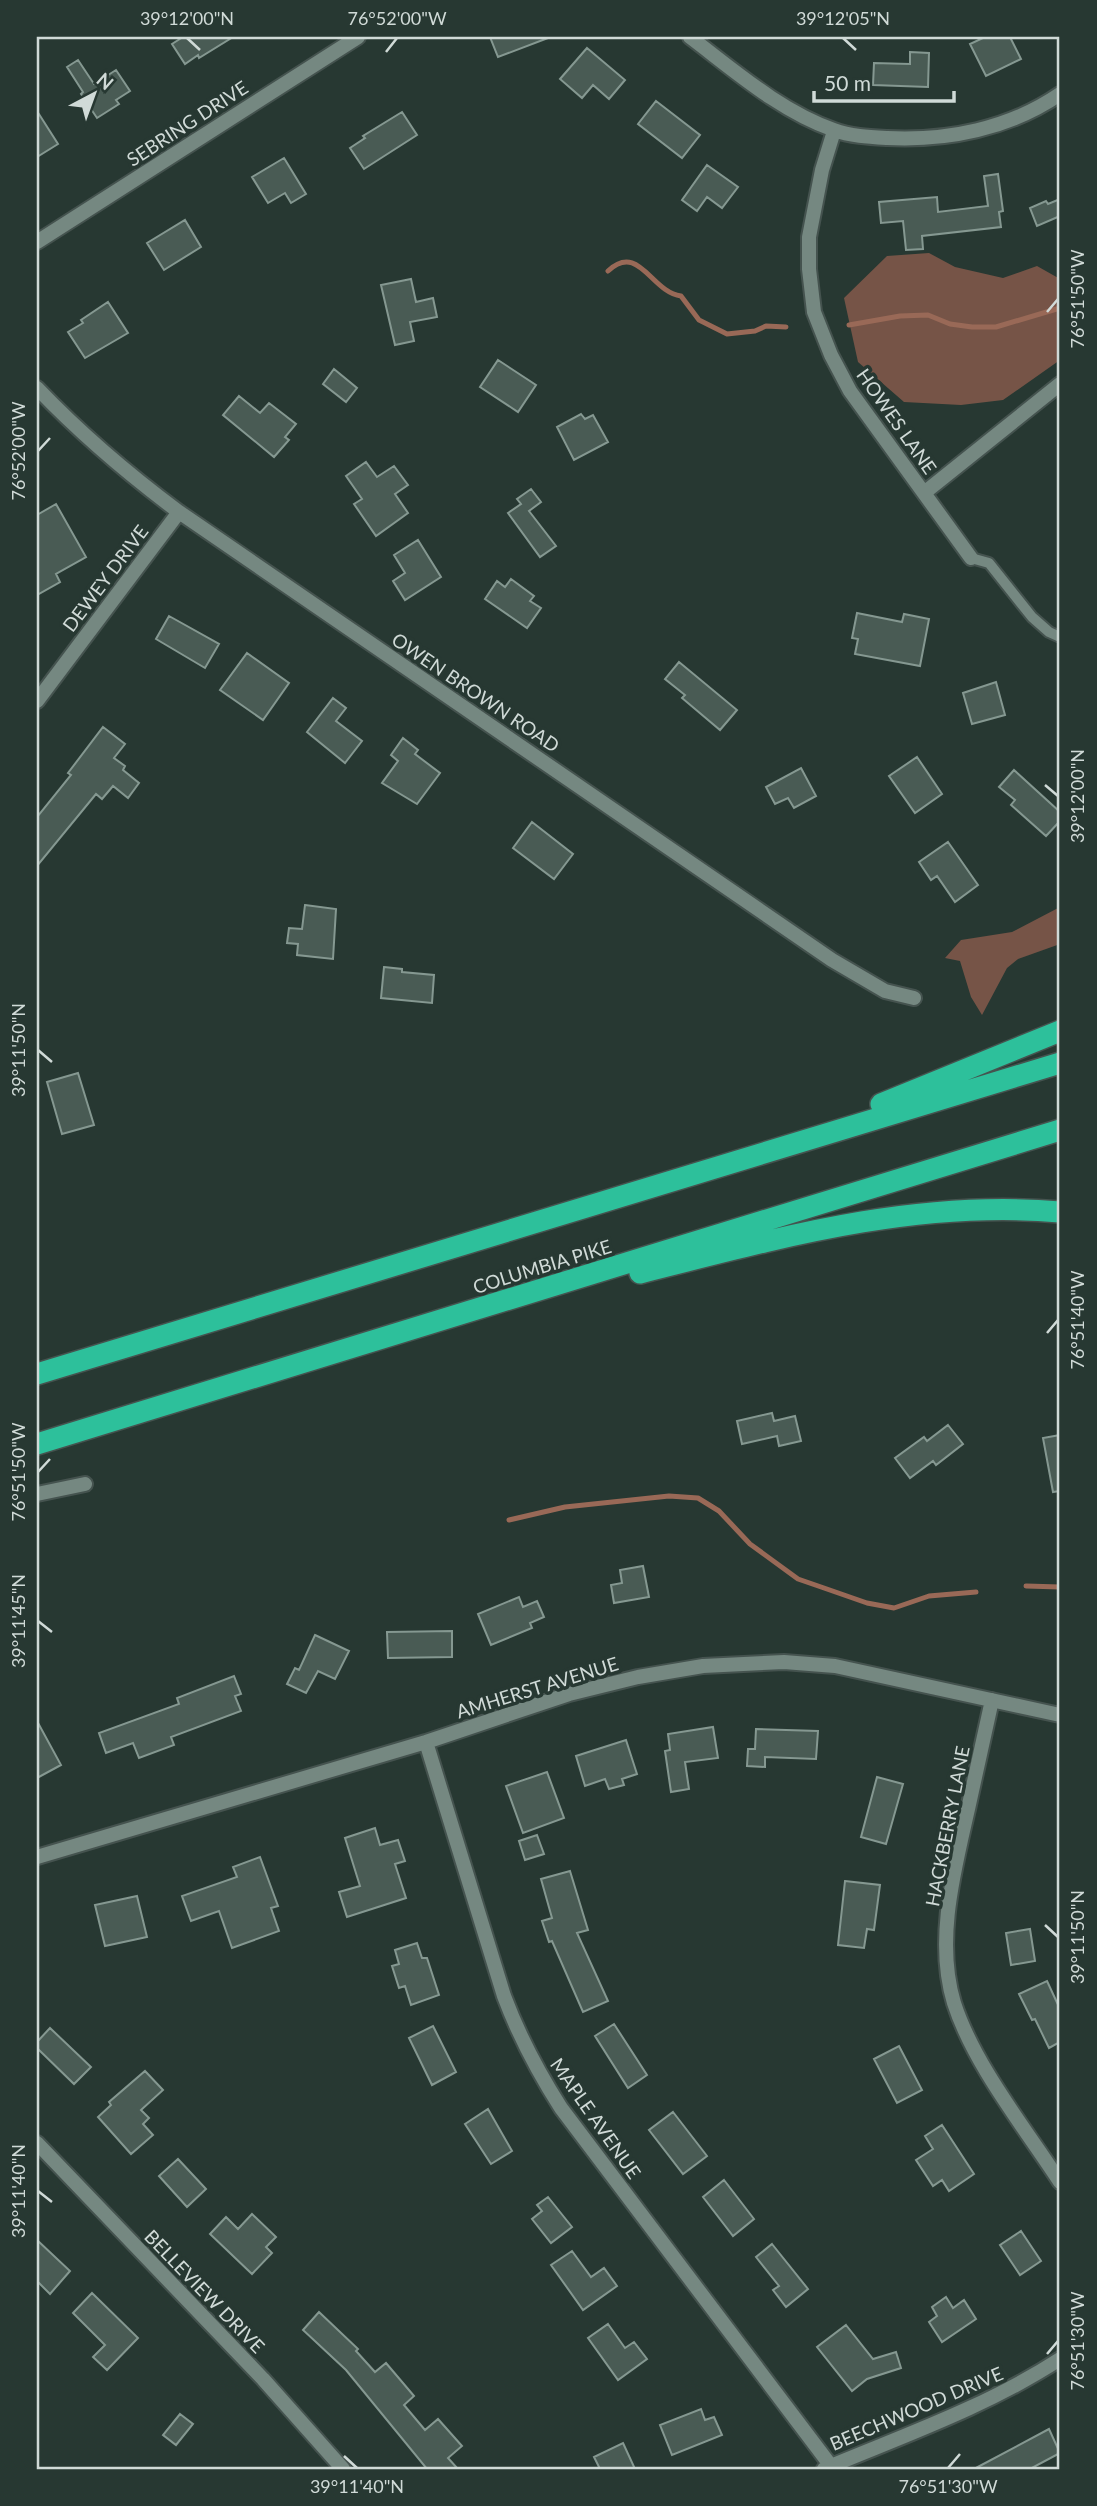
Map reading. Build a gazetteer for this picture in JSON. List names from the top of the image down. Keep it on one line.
{"streets":{"highway":["COLUMBIA PIKE"],"street":["SEBRING DRIVE","HOWES LANE","DEWEY DRIVE","OWEN BROWN ROAD","AMHERST AVENUE","HACKBERRY LANE","MAPLE AVENUE","BELLEVIEW DRIVE","BEECHWOOD DRIVE"]},"crossings":[["DEWEY DRIVE","OWEN BROWN ROAD"],["AMHERST AVENUE","HACKBERRY LANE"],["AMHERST AVENUE","MAPLE AVENUE"],["MAPLE AVENUE","BEECHWOOD DRIVE"]],"scale_bar":"50 m","north":"top right","coordinates":["39°12'00\"N","76°52'00\"W","39°12'05\"N","76°51'50\"W","39°11'50\"N","76°51'40\"W","39°11'45\"N","39°11'40\"N","76°51'30\"W"]}
